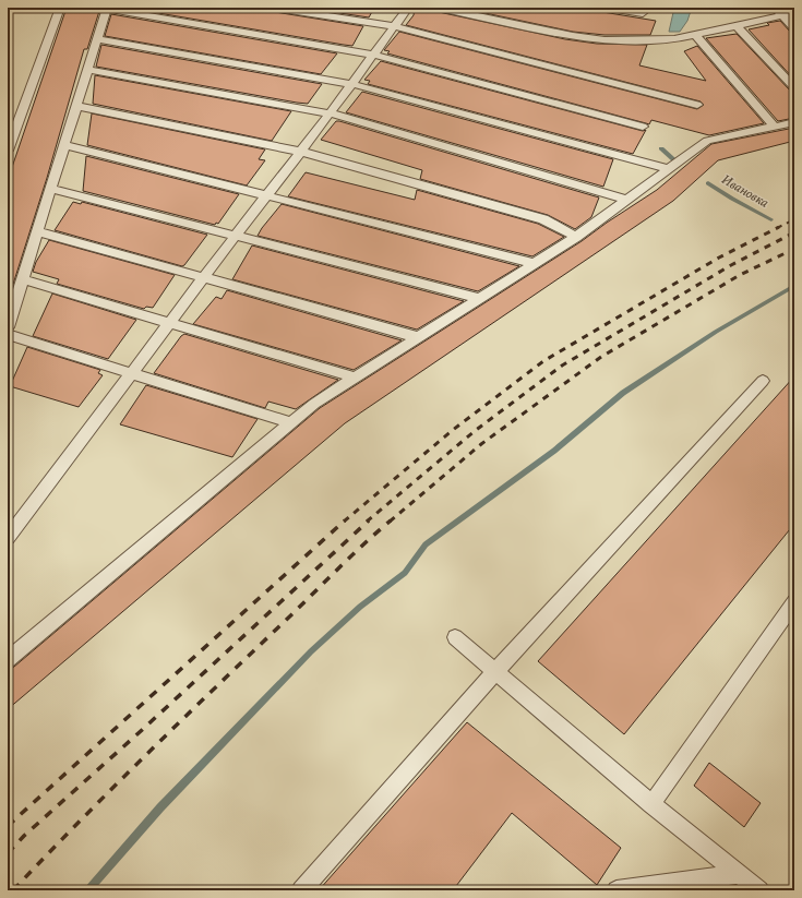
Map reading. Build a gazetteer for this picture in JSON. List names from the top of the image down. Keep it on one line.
{"water":["Ивановка"]}
